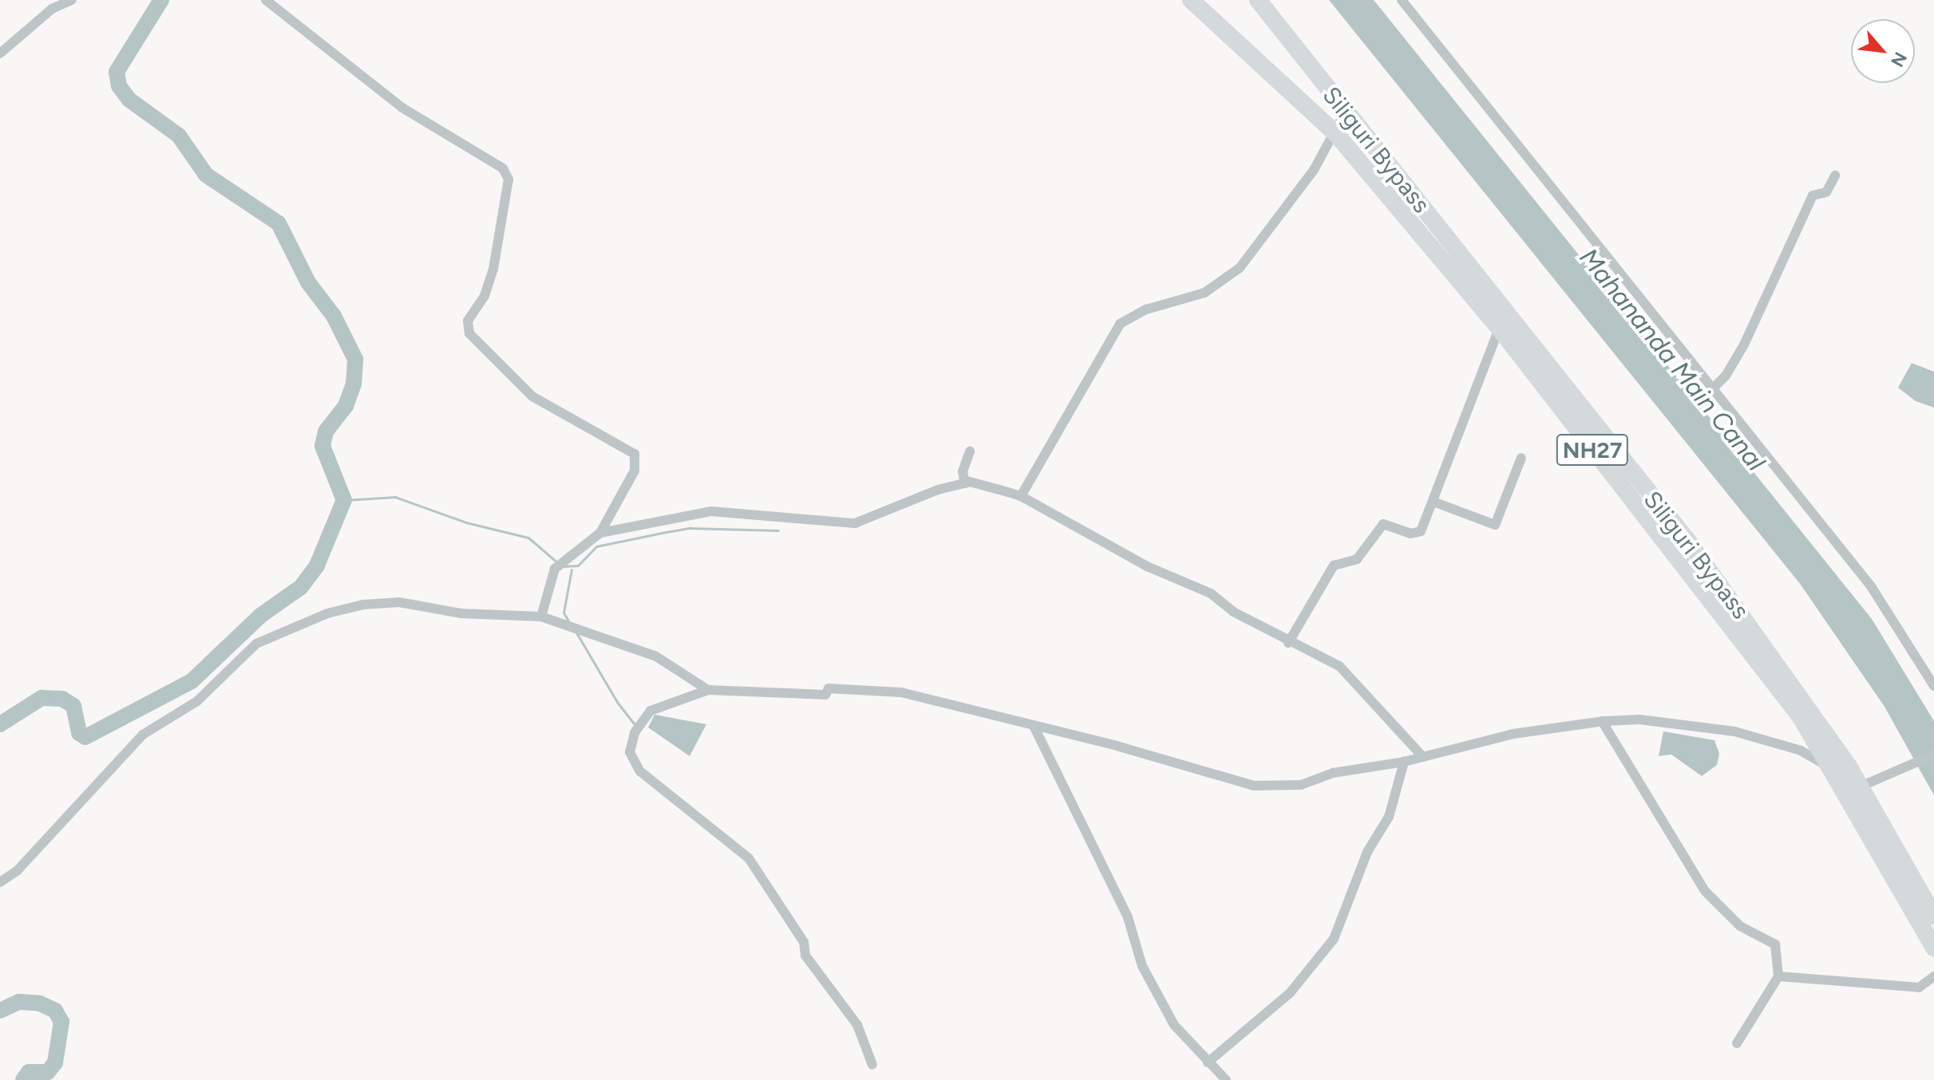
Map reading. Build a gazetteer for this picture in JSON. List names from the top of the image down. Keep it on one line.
{"streets":{"highway":["Siliguri Bypass","NH27"]},"crossings":[["Siliguri Bypass","NH27"]],"water":["Mahananda Main Canal"],"north":"bottom right"}
